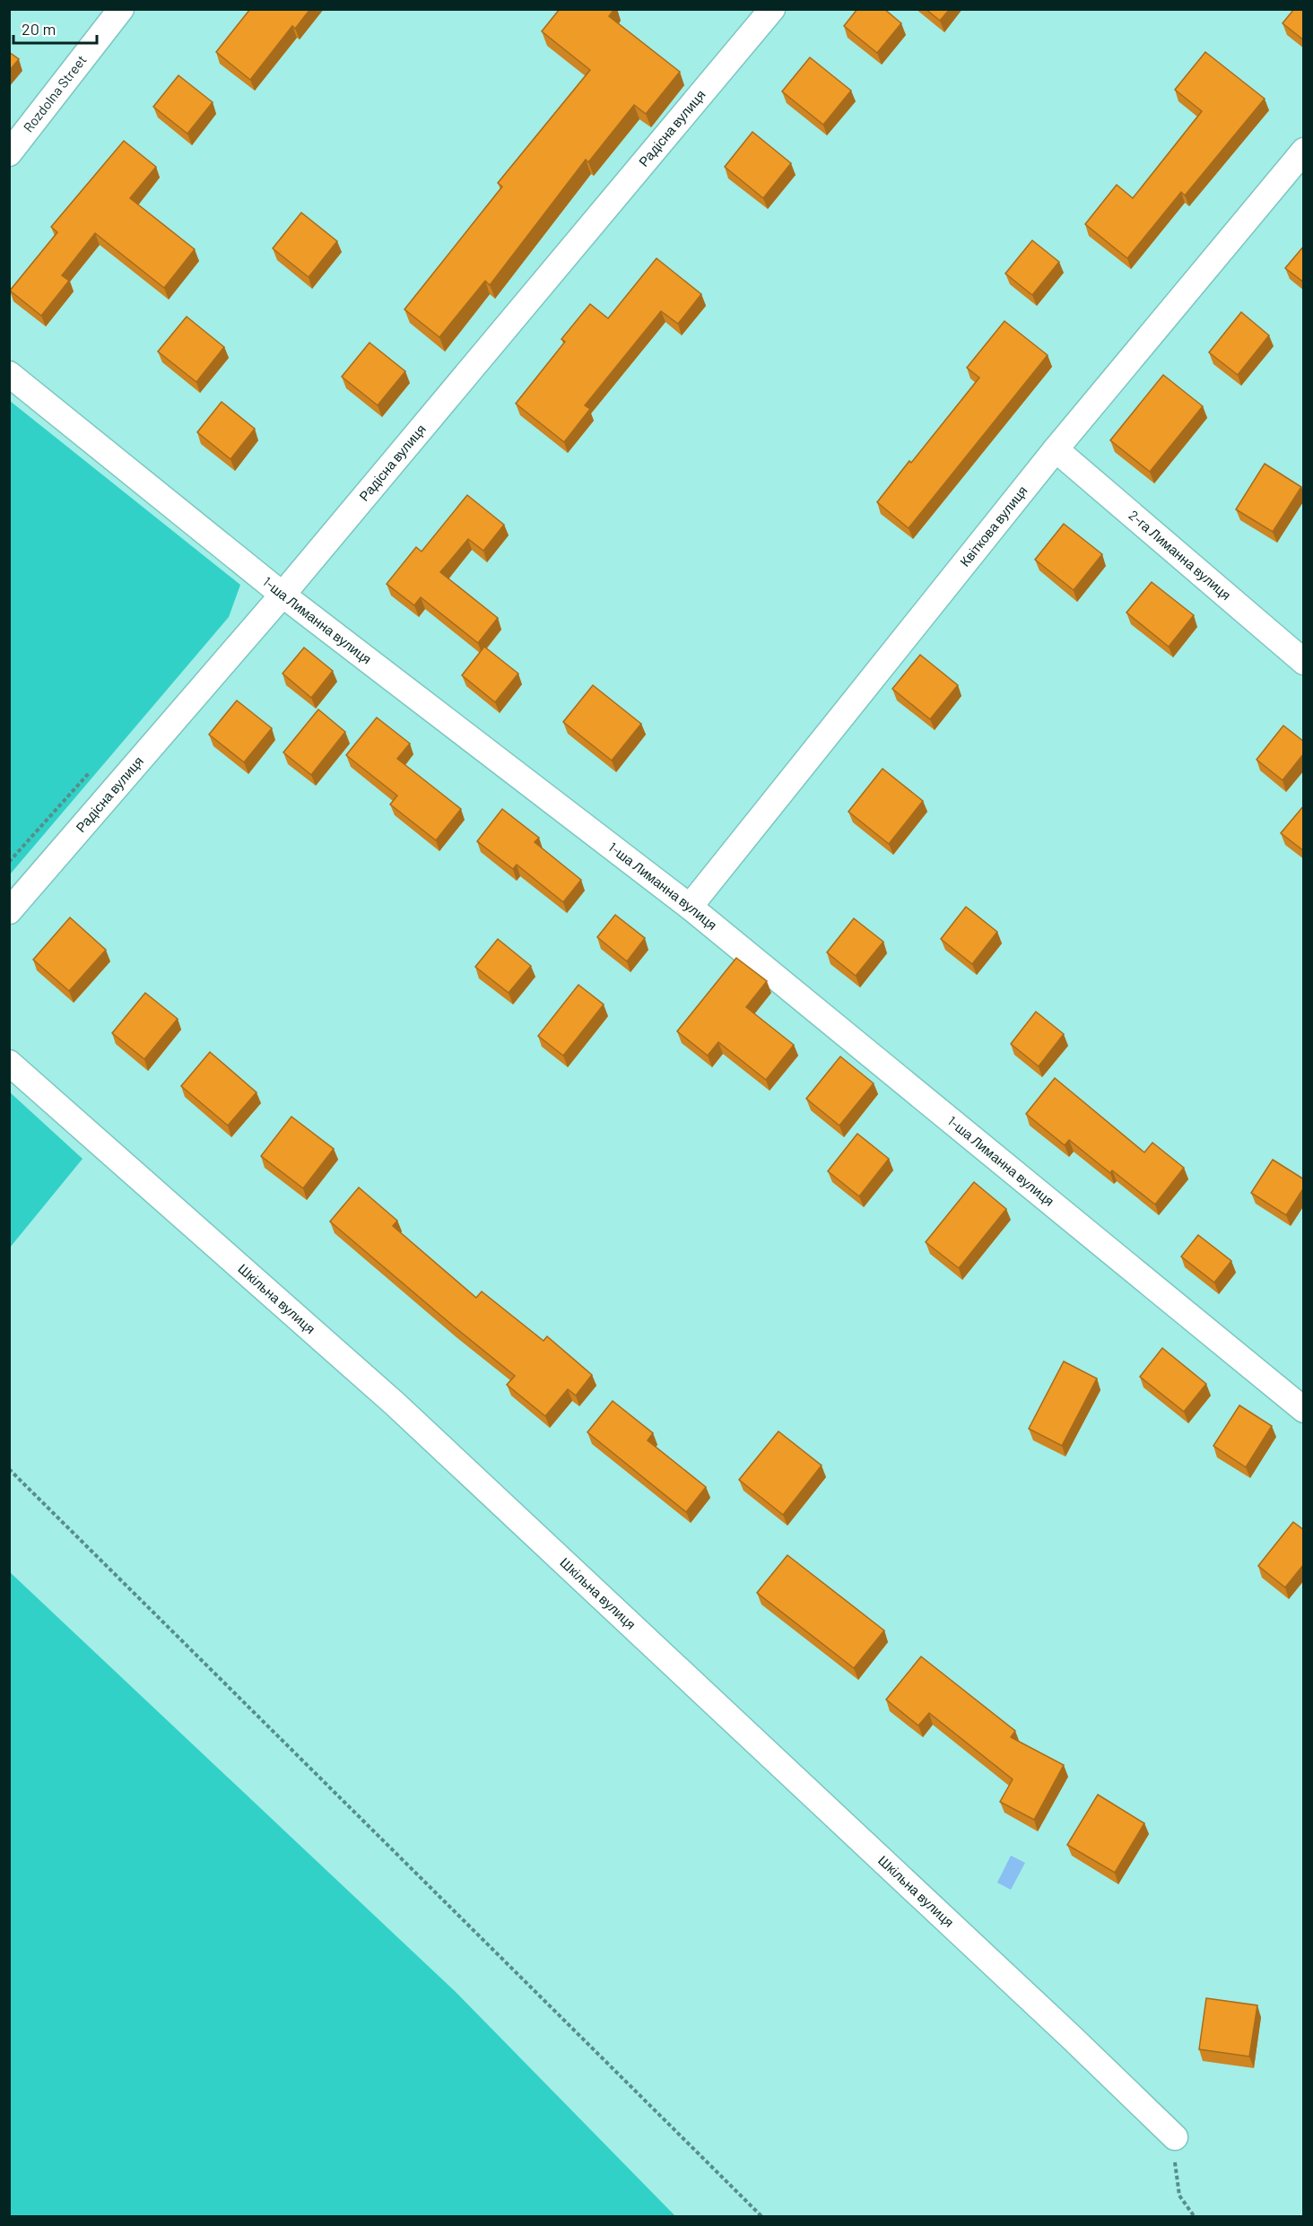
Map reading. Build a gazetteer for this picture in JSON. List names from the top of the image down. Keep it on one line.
{"streets":{"street":["Rozdolna Street","Радісна вулиця","Квіткова вулиця","2-га Лиманна вулиця","1-ша Лиманна вулиця","Шкільна вулиця"]},"crossings":[["Радісна вулиця","1-ша Лиманна вулиця"],["Квіткова вулиця","2-га Лиманна вулиця"],["Квіткова вулиця","1-ша Лиманна вулиця"]],"scale_bar":"20 m"}
